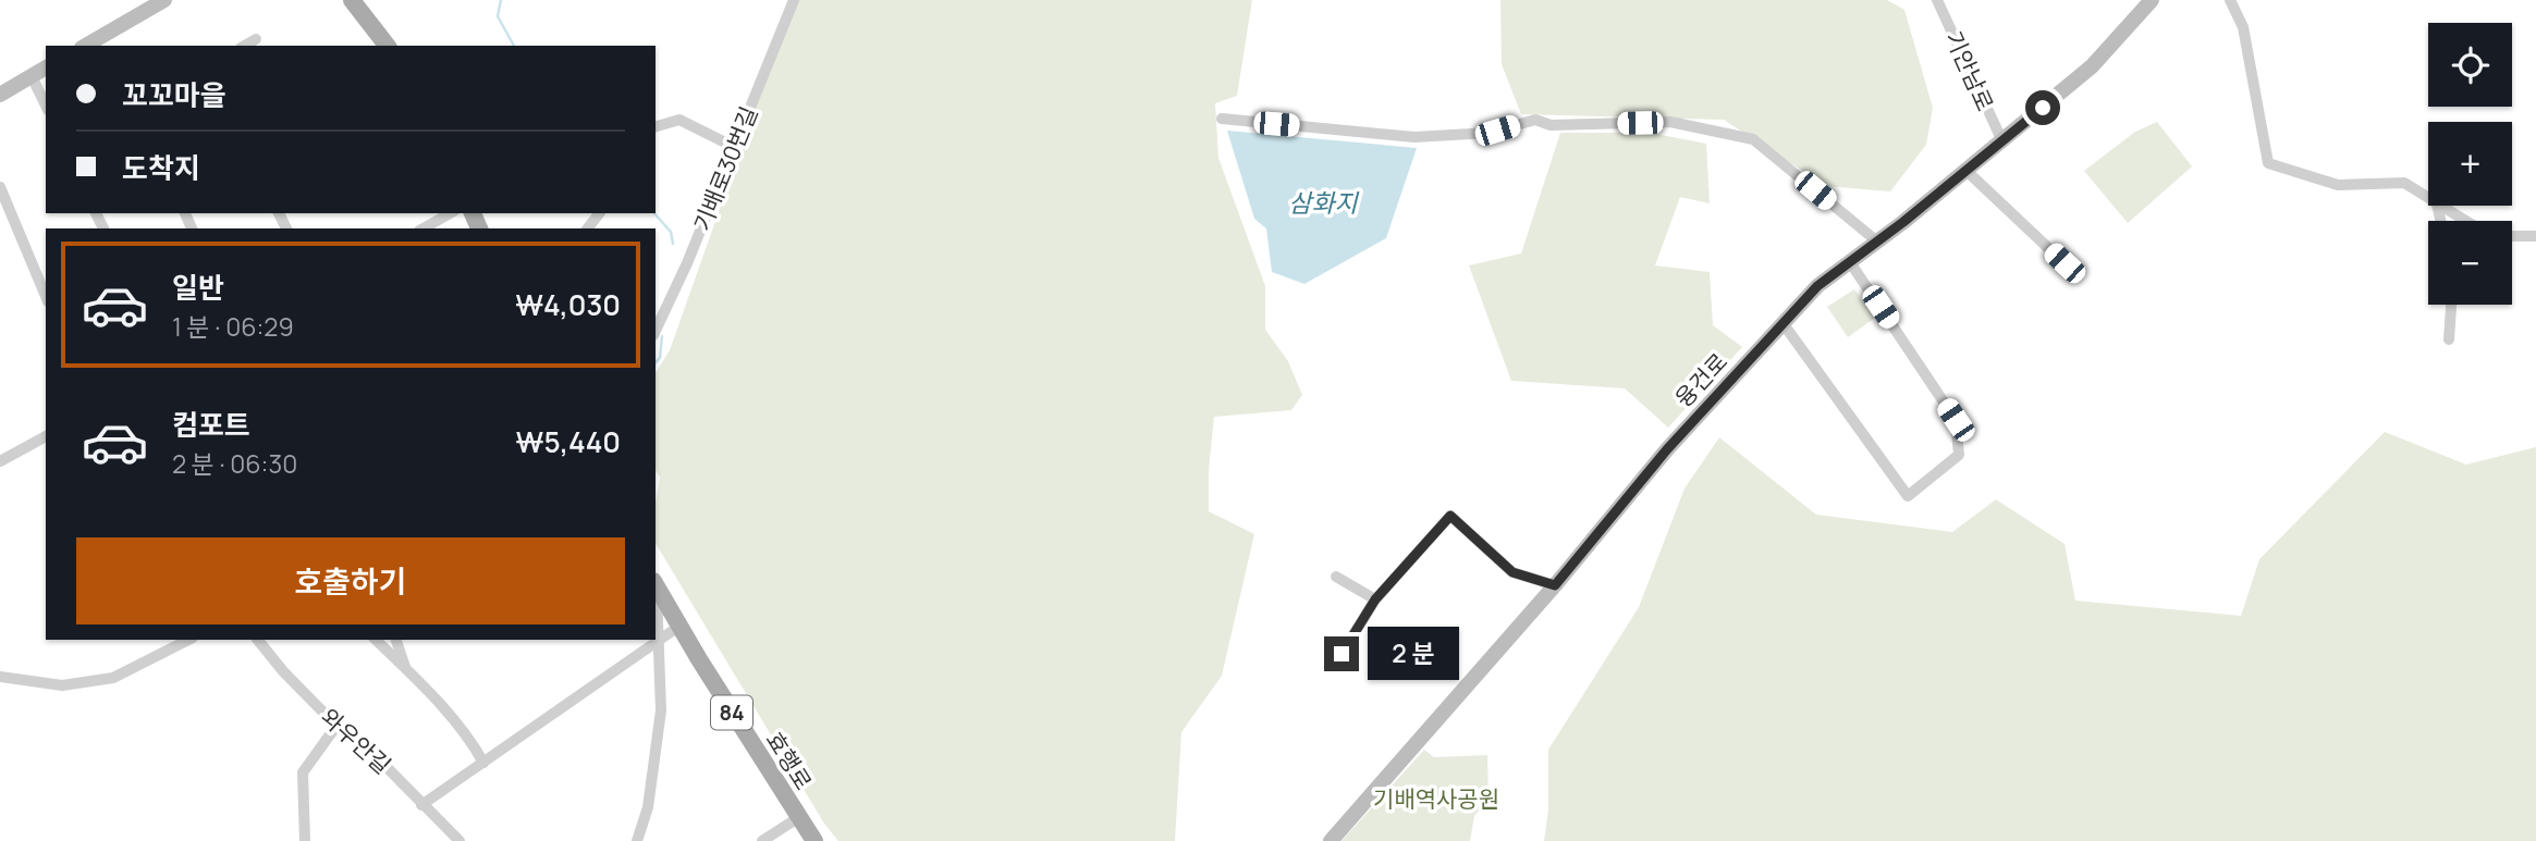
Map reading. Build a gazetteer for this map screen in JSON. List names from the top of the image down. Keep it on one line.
{"streets":{"main road":["84","효행로"],"street":["기안남로","기배로30번길","융건로","와우안길"]},"crossings":[["기안남로","융건로"]],"water":["삼화지"],"parks":["기배역사공원"],"page":{"map_buttons":["+","−"],"banner":["꼬꼬마을","도착지"],"list":[{"name":"일반","note":"1 분 · 06:29","value":"₩4,030"},{"name":"컴포트","note":"2 분 · 06:30","value":"₩5,440"}],"buttons":"호출하기","bubble":"2 분"}}
